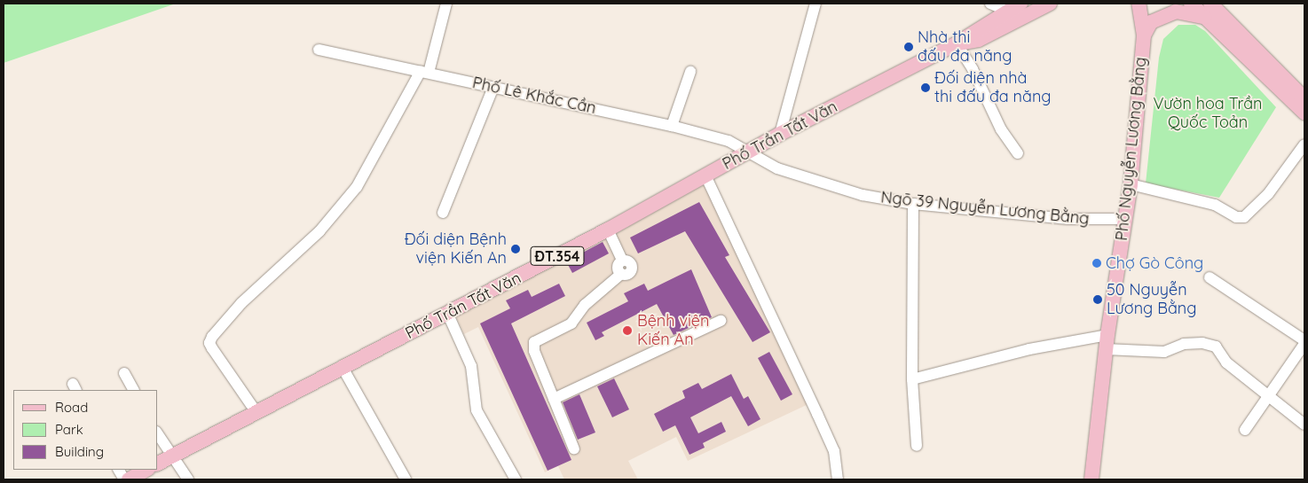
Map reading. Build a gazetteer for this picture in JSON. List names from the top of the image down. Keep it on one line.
{"streets":{"main road":["Phố Trần Tất Văn","Phố Nguyễn Lương Bằng","ĐT.354"],"street":["Phố Lê Khắc Cần","Ngõ 39 Nguyễn Lương Bằng"]},"crossings":[["Phố Lê Khắc Cần","Phố Trần Tất Văn"],["Phố Lê Khắc Cần","Ngõ 39 Nguyễn Lương Bằng"],["Phố Trần Tất Văn","Ngõ 39 Nguyễn Lương Bằng"],["Phố Nguyễn Lương Bằng","Ngõ 39 Nguyễn Lương Bằng"]],"parks":["Vườn hoa Trần Quốc Toản"],"places":["Nhà thi đấu đa năng","Đối diện nhà thi đấu đa năng","Đối diện Bệnh viện Kiến An","Chợ Gò Công","50 Nguyễn Lương Bằng","Bệnh viện Kiến An"],"legend":["Road","Park","Building"]}
